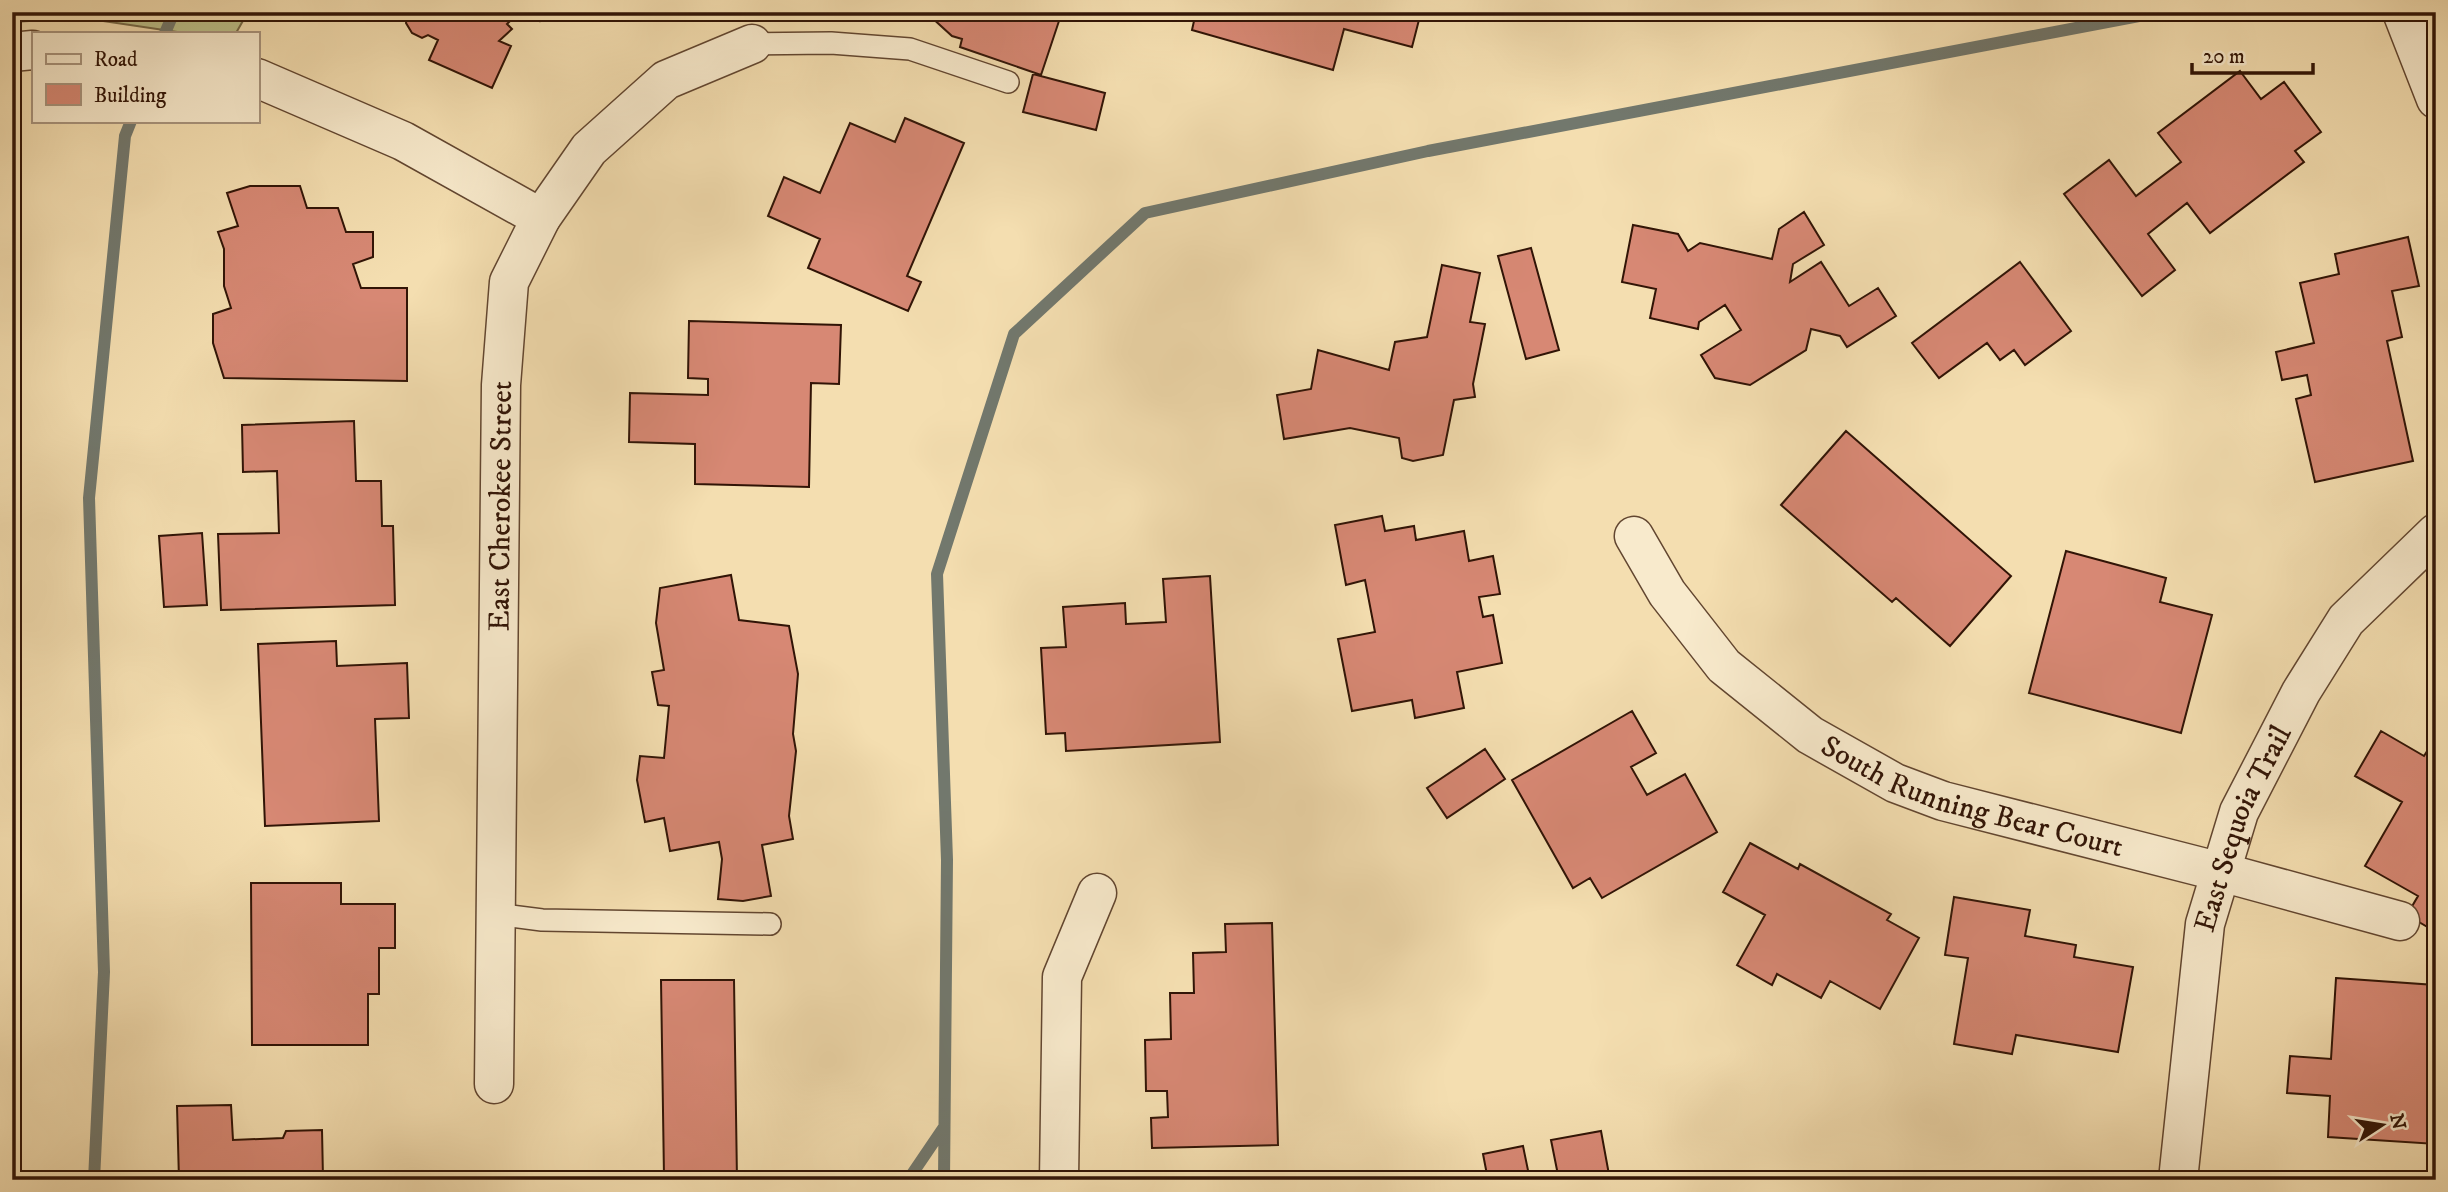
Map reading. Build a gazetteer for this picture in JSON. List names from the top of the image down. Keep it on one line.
{"streets":{"street":["East Cherokee Street","South Running Bear Court","East Sequoia Trail"]},"crossings":[["South Running Bear Court","East Sequoia Trail"]],"legend":["Road","Building"],"scale_bar":"20 m","north":"right"}
